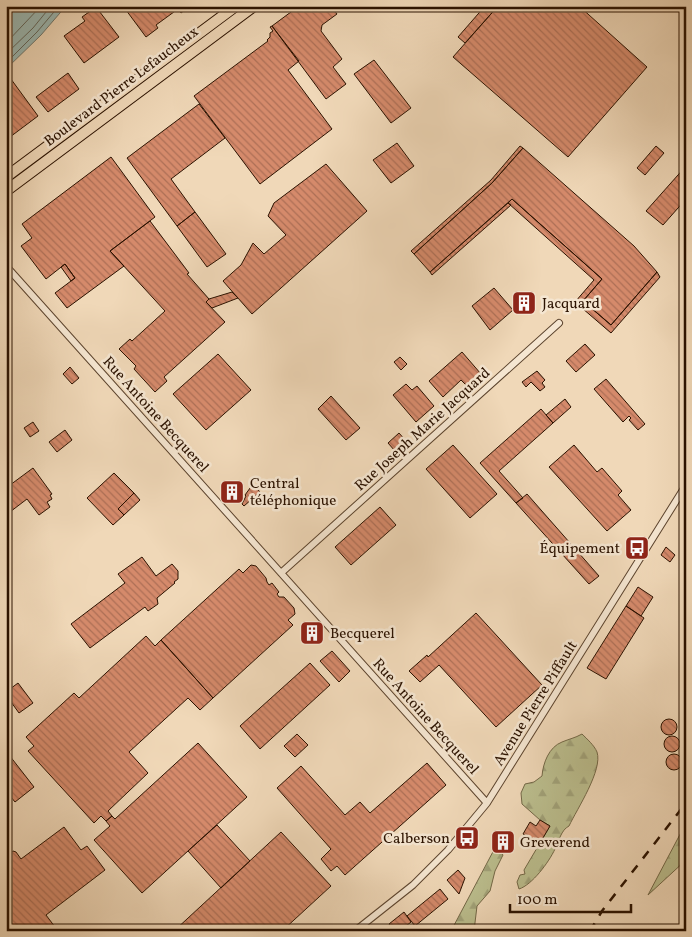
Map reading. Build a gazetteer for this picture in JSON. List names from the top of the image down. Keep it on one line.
{"streets":{"main road":["Boulevard Pierre Lefaucheux"],"street":["Rue Antoine Becquerel","Rue Joseph Marie Jacquard","Avenue Pierre Piffault"]},"crossings":[["Rue Antoine Becquerel","Rue Joseph Marie Jacquard"],["Rue Antoine Becquerel","Avenue Pierre Piffault"]],"places":{"building":["Jacquard","Central téléphonique","Becquerel","Greverend"],"bus stop":["Équipement","Calberson"]},"scale_bar":"100 m"}
